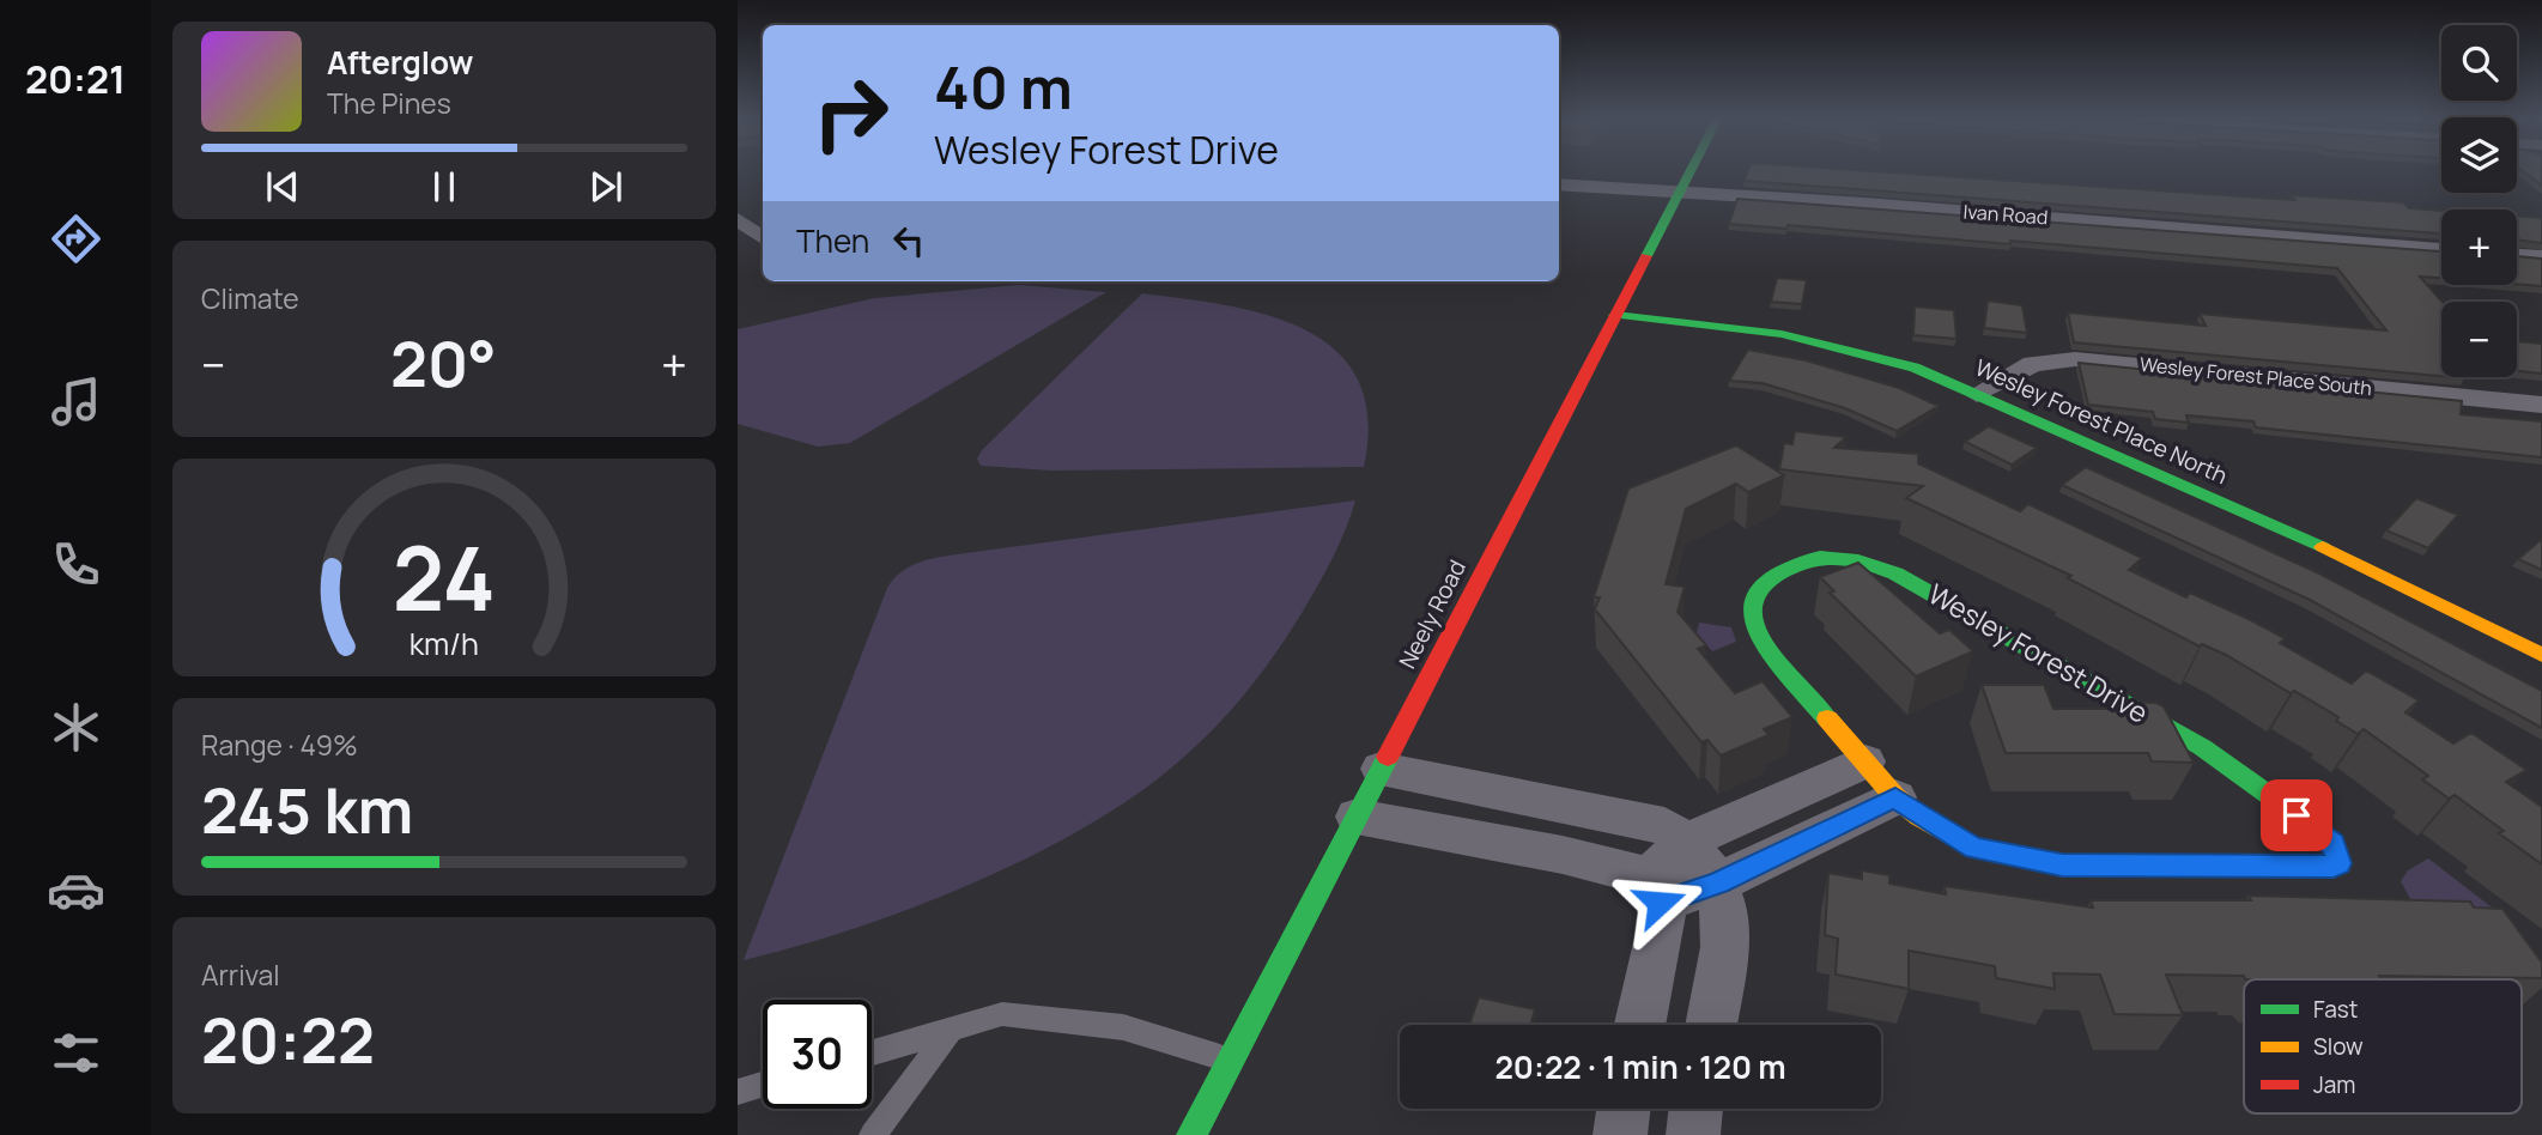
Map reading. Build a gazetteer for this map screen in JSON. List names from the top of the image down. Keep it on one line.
{"streets":{"street":["Ivan Road","Wesley Forest Place South","Wesley Forest Place North","Neely Road","Wesley Forest Drive"]},"crossings":[["Ivan Road","Neely Road"],["Wesley Forest Place South","Wesley Forest Place North"],["Wesley Forest Place North","Neely Road"]],"legend":["Fast","Slow","Jam"],"page":{"tabs":"20:21","map_buttons":["+","−"],"turn":["40 m","Wesley Forest Drive"],"song":["Afterglow","The Pines"],"then":"Then","tile":["Climate",["Range · 49%","245 km"],["Arrival","20:22"]],"heat":["−","20°","+"],"limit":"30","trip":"20:22 · 1 min · 120 m","gauge":["24","km/h"]}}
